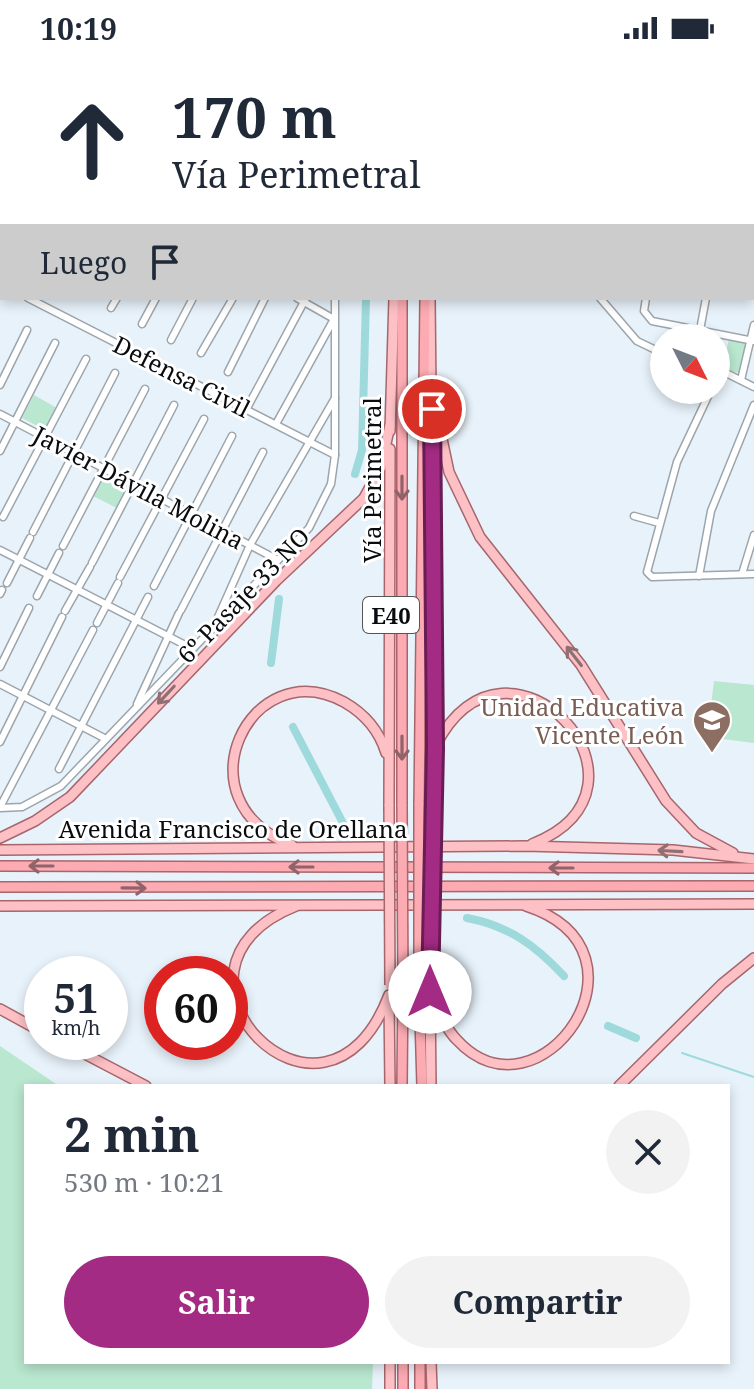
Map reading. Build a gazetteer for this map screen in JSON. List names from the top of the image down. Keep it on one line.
{"streets":{"highway":["Vía Perimetral","Avenida Francisco de Orellana"],"main road":["E40"],"street":["Defensa Civil","Javier Dávila Molina","6º Pasaje 33 NO"]},"crossings":[["Defensa Civil","6º Pasaje 33 NO"],["Javier Dávila Molina","6º Pasaje 33 NO"]],"places":{"school or university":["Unidad Educativa Vicente León"]},"north":"bottom right","page":{"status":"10:19","turn":["170 m","Vía Perimetral"],"then":"Luego","speed":"51 km/h","limit":"60","heading":["2 min","530 m · 10:21"],"buttons":["Salir","Compartir"]}}
